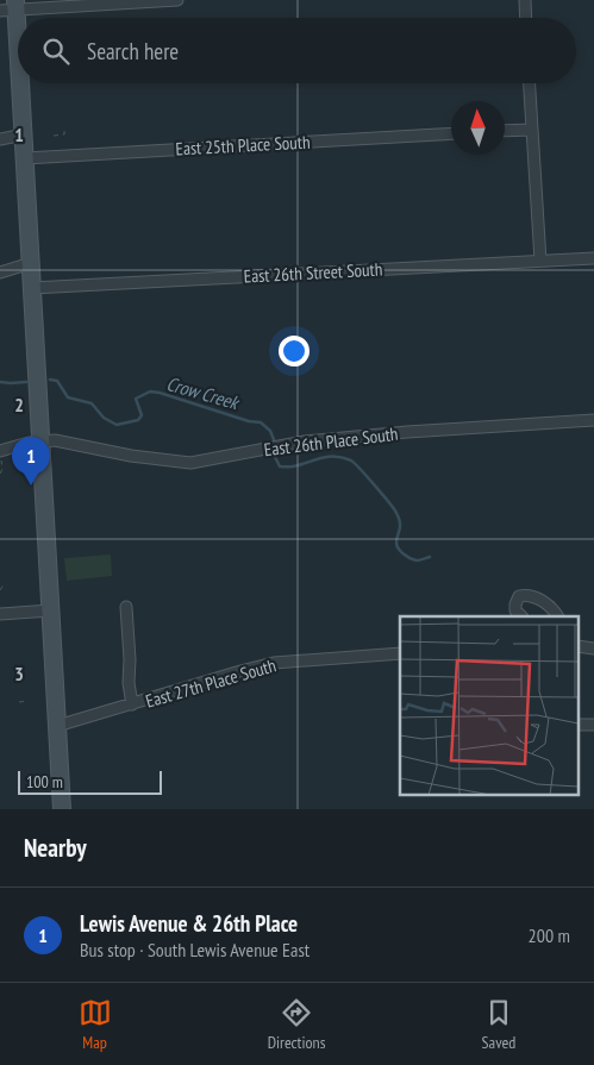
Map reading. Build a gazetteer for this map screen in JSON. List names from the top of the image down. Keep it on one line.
{"streets":{"street":["East 25th Place South","East 26th Street South","East 26th Place South","East 27th Place South"]},"water":["Crow Creek"],"scale_bar":"100 m","north":"top","page":{"search":"Search here","pins":"1","scale":"100 m","heading":"Nearby","list":[{"mark":"1","name":"Lewis Avenue & 26th Place","note":"Bus stop · South Lewis Avenue East","value":"200 m"}],"nav":["Map","Directions","Saved"]},"grid":{"rows":["1","2","3"]}}
